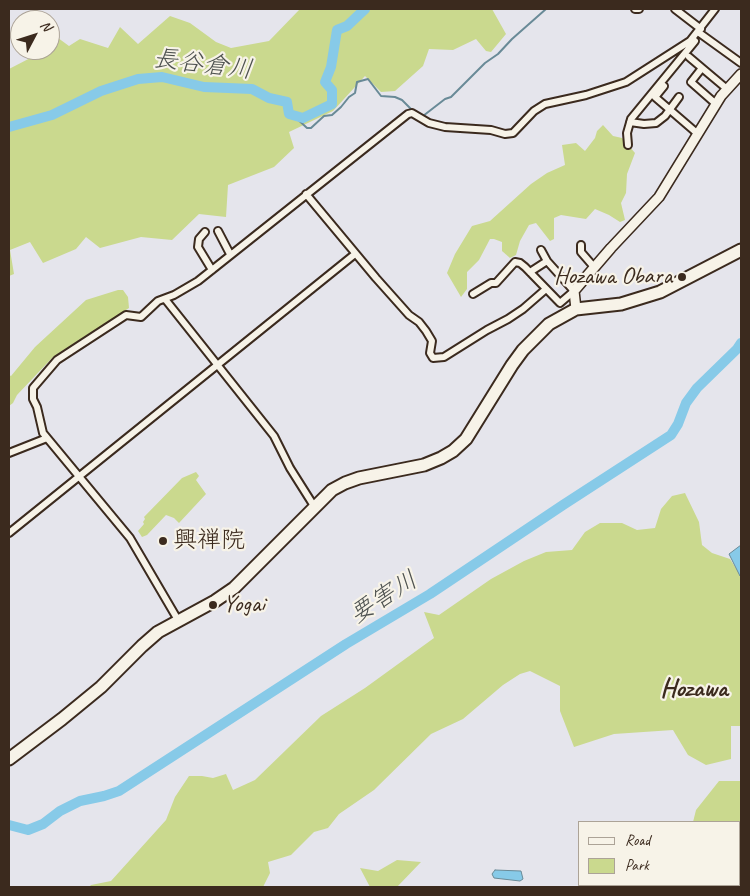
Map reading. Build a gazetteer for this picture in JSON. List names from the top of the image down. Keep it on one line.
{"districts":["Hozawa"],"water":["長谷倉川","要害川"],"places":["Hozawa Obara","興禅院","Yogai"],"legend":["Road","Park"],"north":"top right"}
